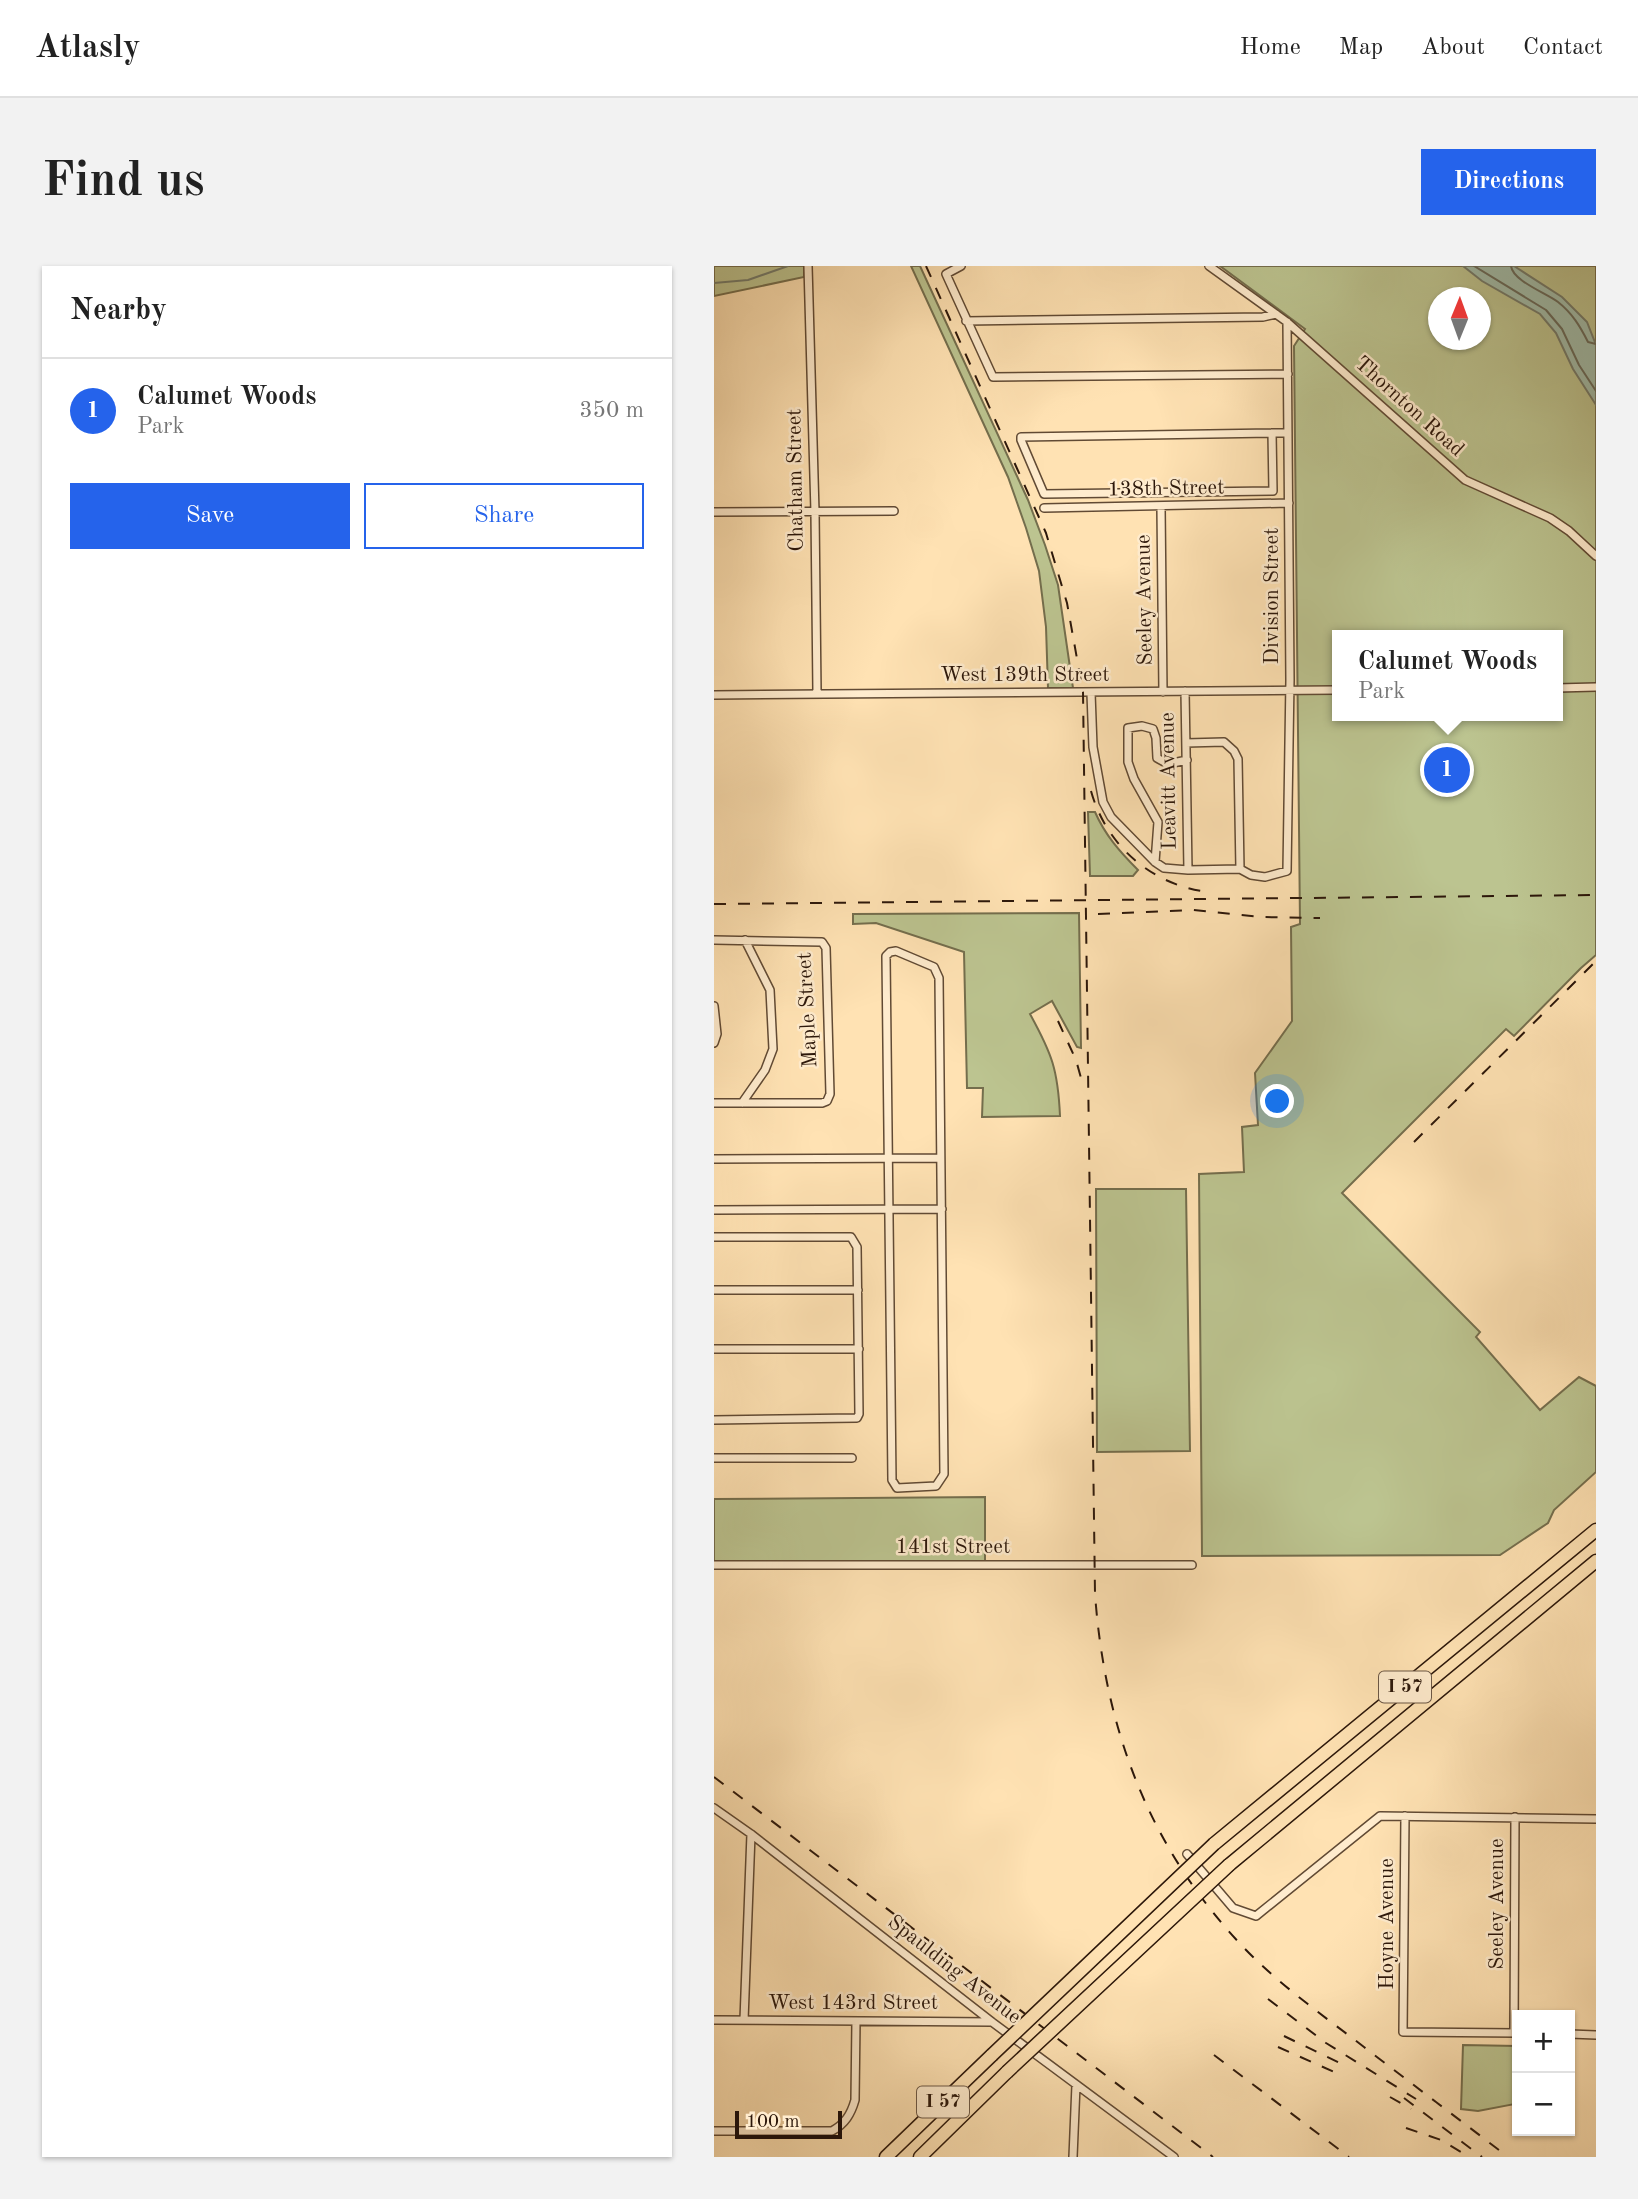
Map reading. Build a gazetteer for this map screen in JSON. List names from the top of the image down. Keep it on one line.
{"streets":{"highway":["I 57"],"street":["Thornton Road","Chatham Street","138th Street","Division Street","Seeley Avenue","West 139th Street","Leavitt Avenue","Maple Street","141st Street","Hoyne Avenue","Spaulding Avenue","West 143rd Street"]},"crossings":[["Thornton Road","Division Street"],["Chatham Street","West 139th Street"],["138th Street","Division Street"],["138th Street","Seeley Avenue"],["Division Street","West 139th Street"],["Seeley Avenue","West 139th Street"],["West 139th Street","Leavitt Avenue"],["Spaulding Avenue","West 143rd Street"]],"scale_bar":"100 m","north":"top","page":{"header":"Atlasly","nav":["Home","Map","About","Contact"],"buttons":["Directions",["Save","Share"]],"title":"Find us","heading":"Nearby","list":[{"mark":"1","name":"Calumet Woods","note":"Park","value":"350 m"}],"popup":["Calumet Woods","Park"],"pins":"1","map_buttons":["+","−"],"scale":"100 m"}}
